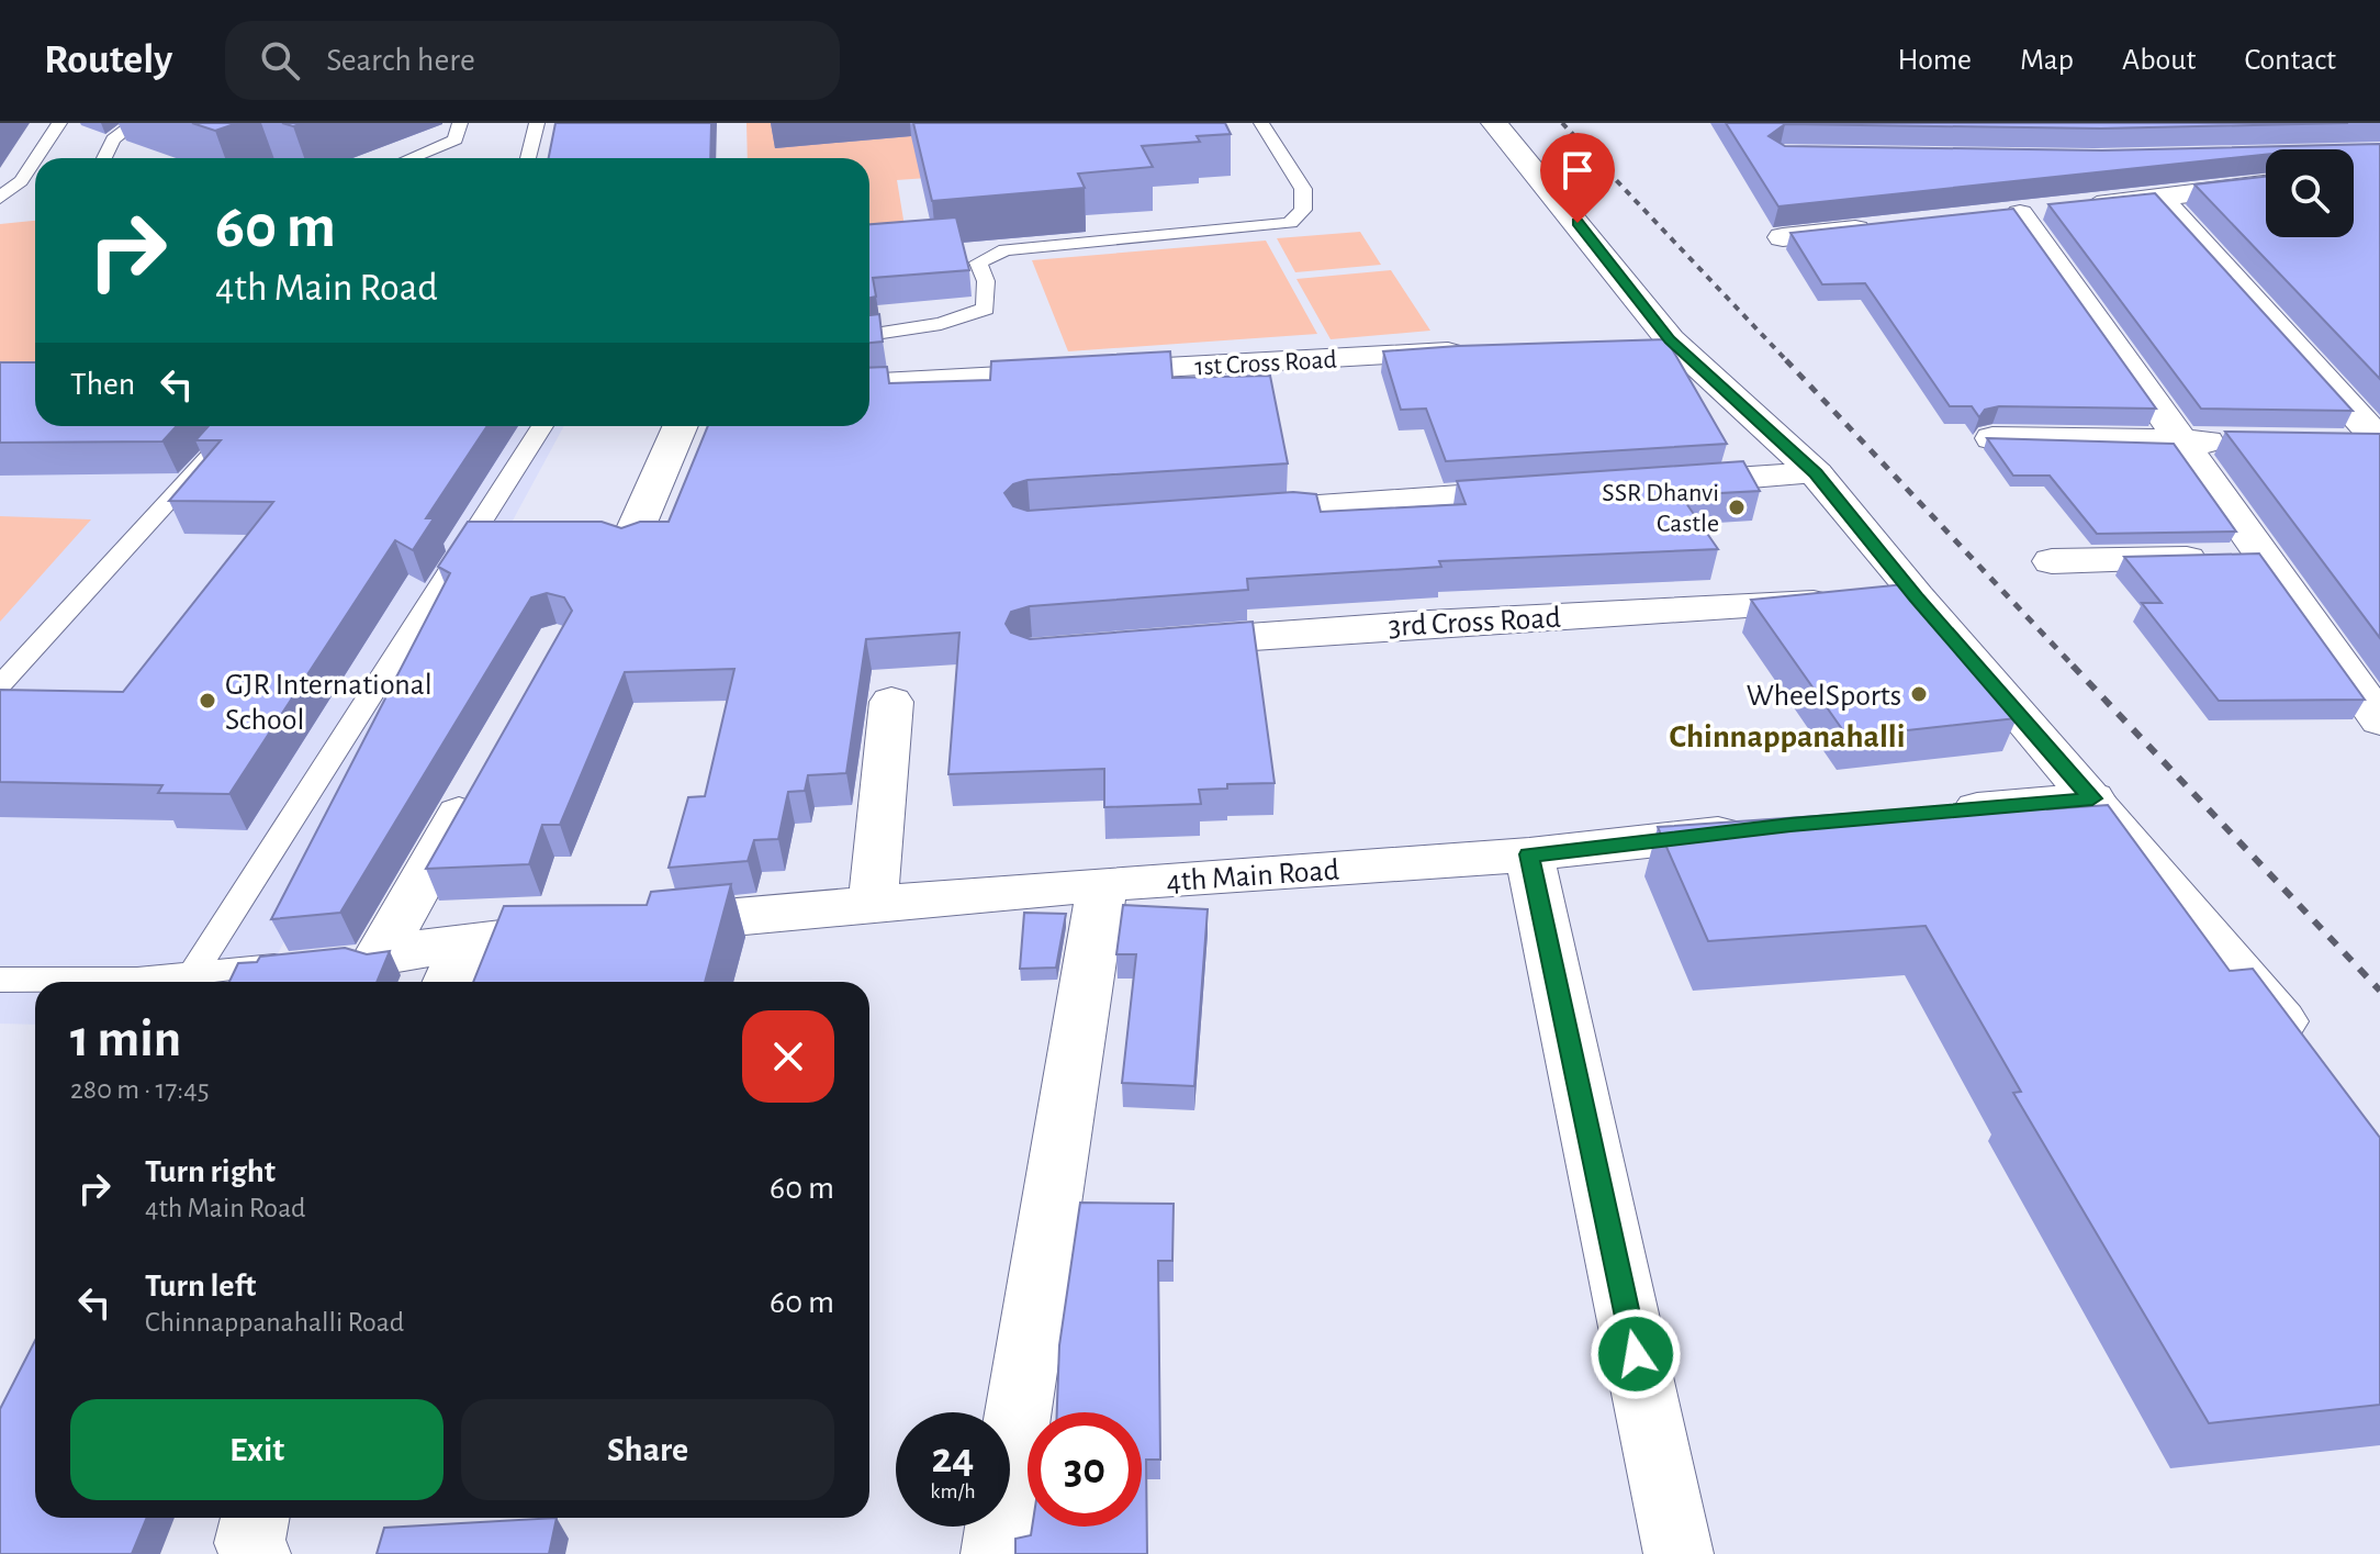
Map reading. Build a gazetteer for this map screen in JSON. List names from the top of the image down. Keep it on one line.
{"streets":{"street":["1st Cross Road","3rd Cross Road","4th Main Road"]},"districts":["Chinnappanahalli"],"places":["SSR Dhanvi Castle","WheelSports","GJR International School"],"page":{"header":"Routely","search":"Search here","nav":["Home","Map","About","Contact"],"turn":["60 m","4th Main Road"],"then":"Then","heading":["1 min","280 m · 17:45"],"list":[{"name":"Turn right","note":"4th Main Road","value":"60 m"},{"name":"Turn left","note":"Chinnappanahalli Road","value":"60 m"}],"buttons":["Exit","Share"],"speed":"24 km/h","limit":"30"}}
